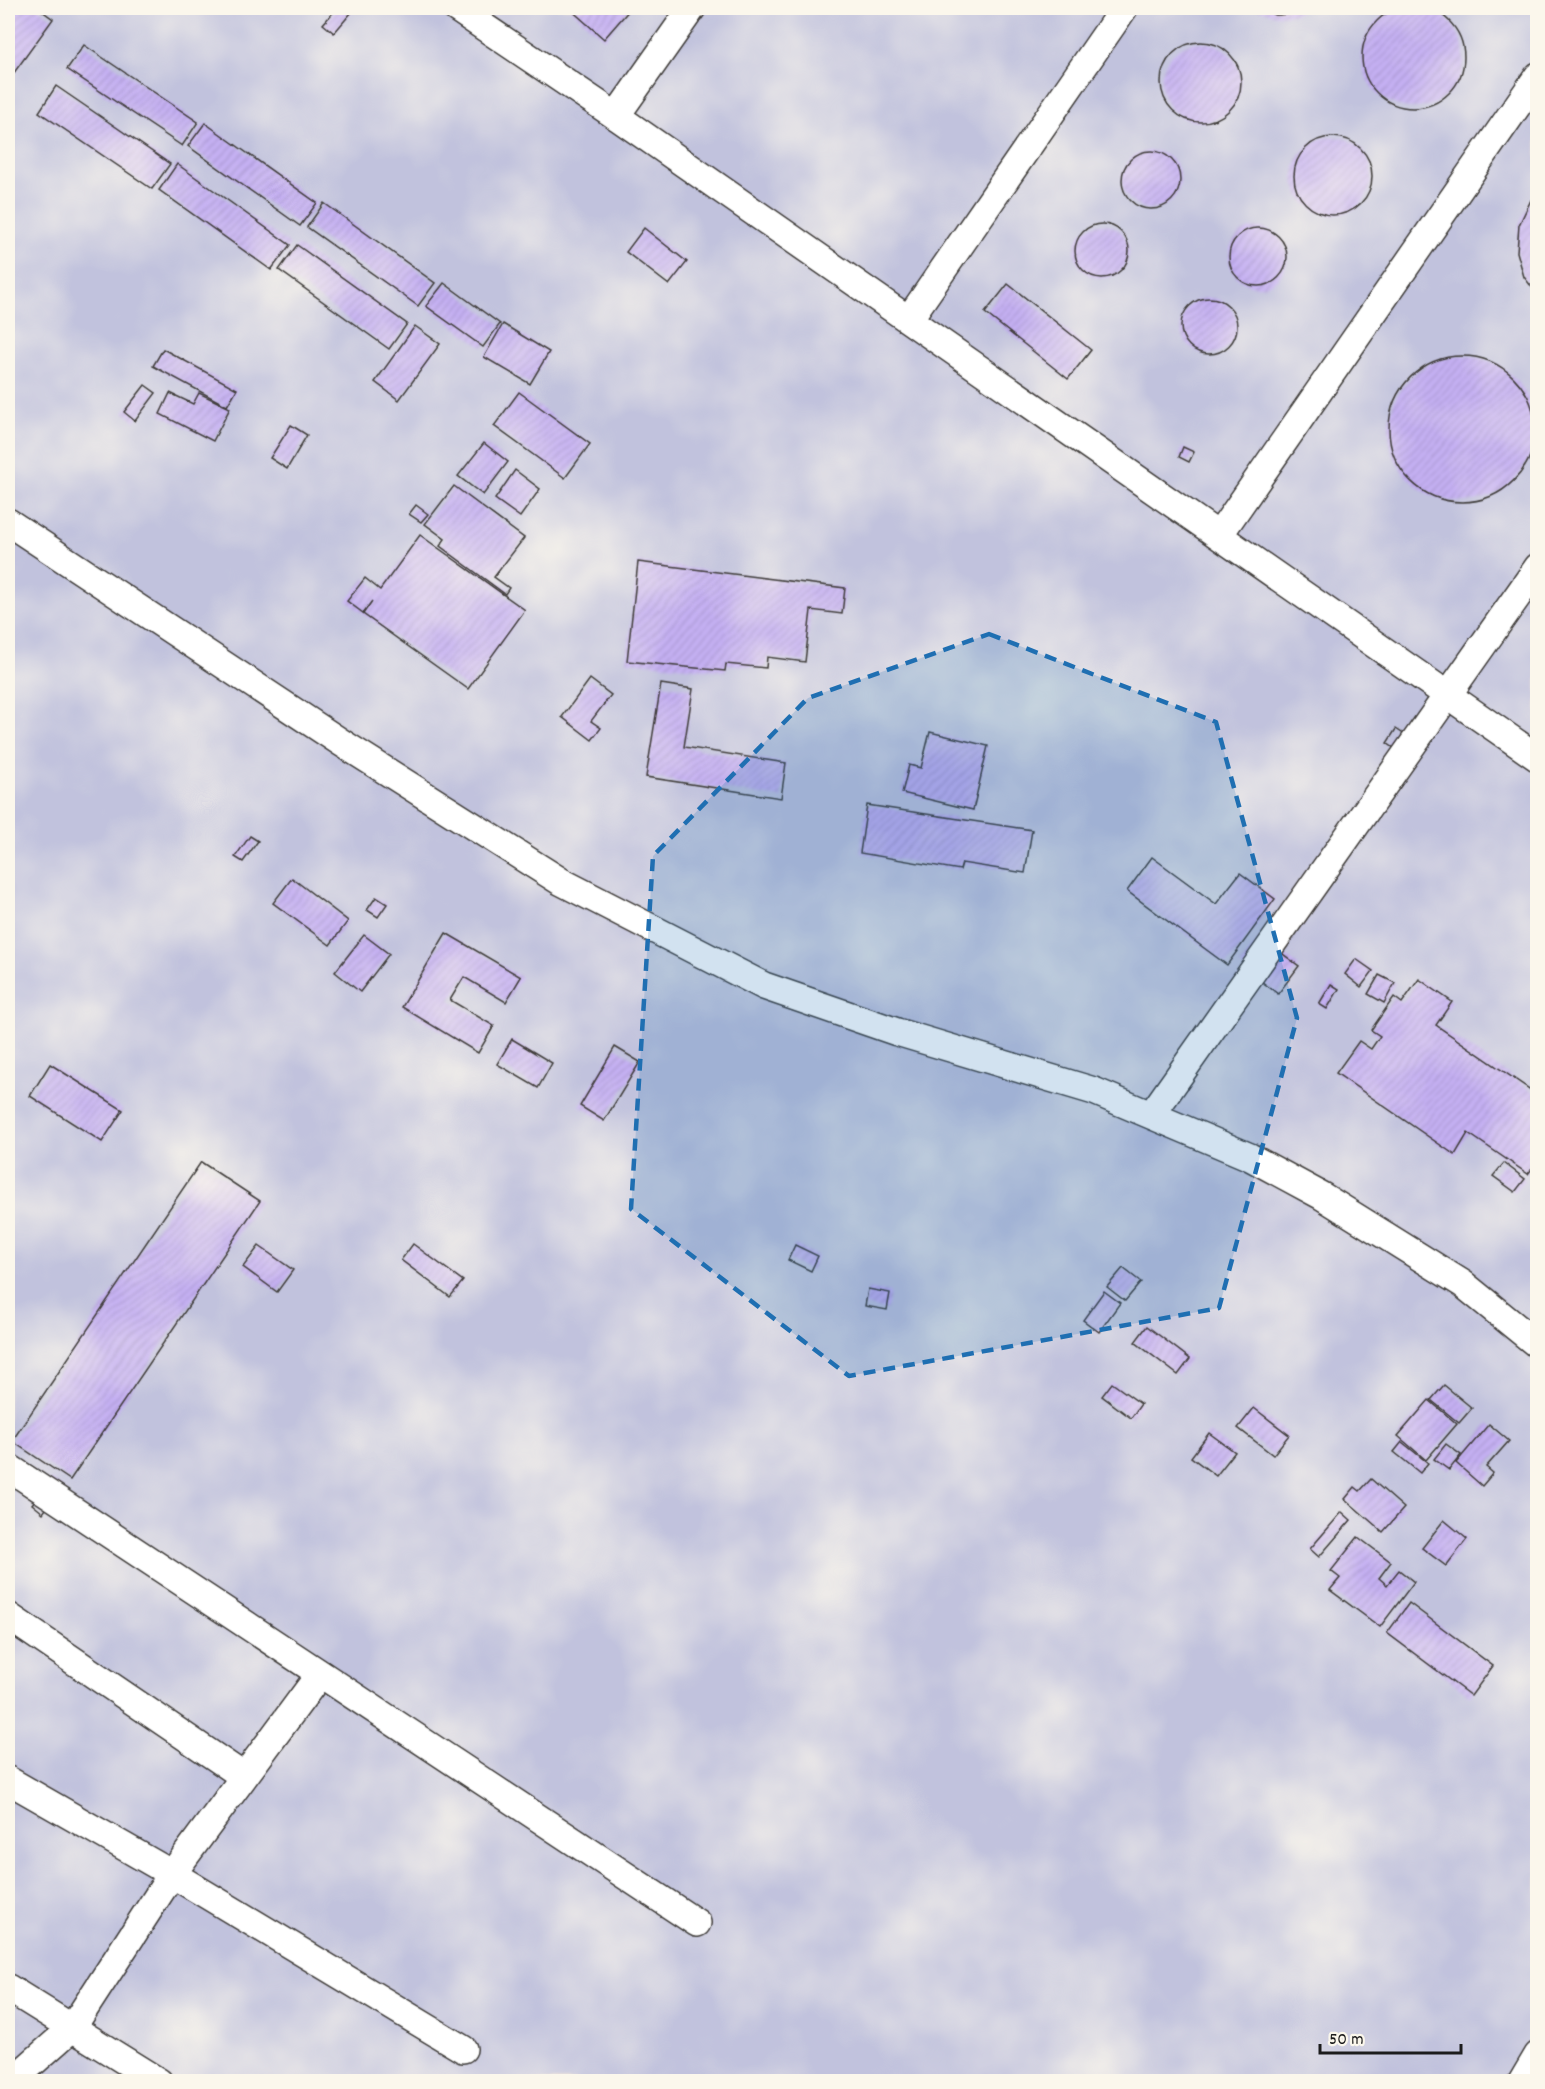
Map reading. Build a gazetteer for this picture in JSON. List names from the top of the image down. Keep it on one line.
{"scale_bar":"50 m"}
